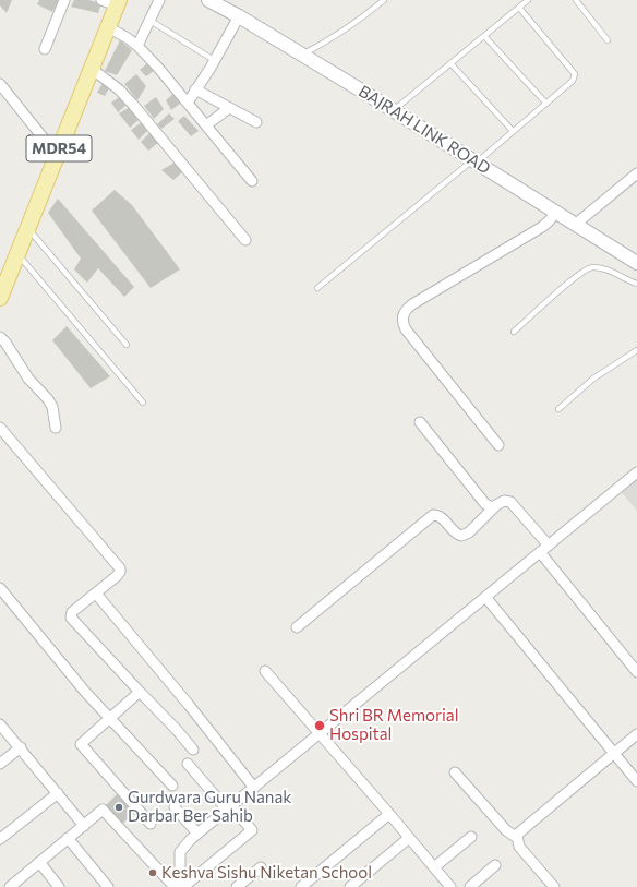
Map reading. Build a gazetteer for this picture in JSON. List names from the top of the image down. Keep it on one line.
{"streets":{"main road":["MDR54"],"street":["BAJRAH LINK ROAD"]},"places":["Shri BR Memorial Hospital","Gurdwara Guru Nanak Darbar Ber Sahib","Keshva Sishu Niketan School"]}
